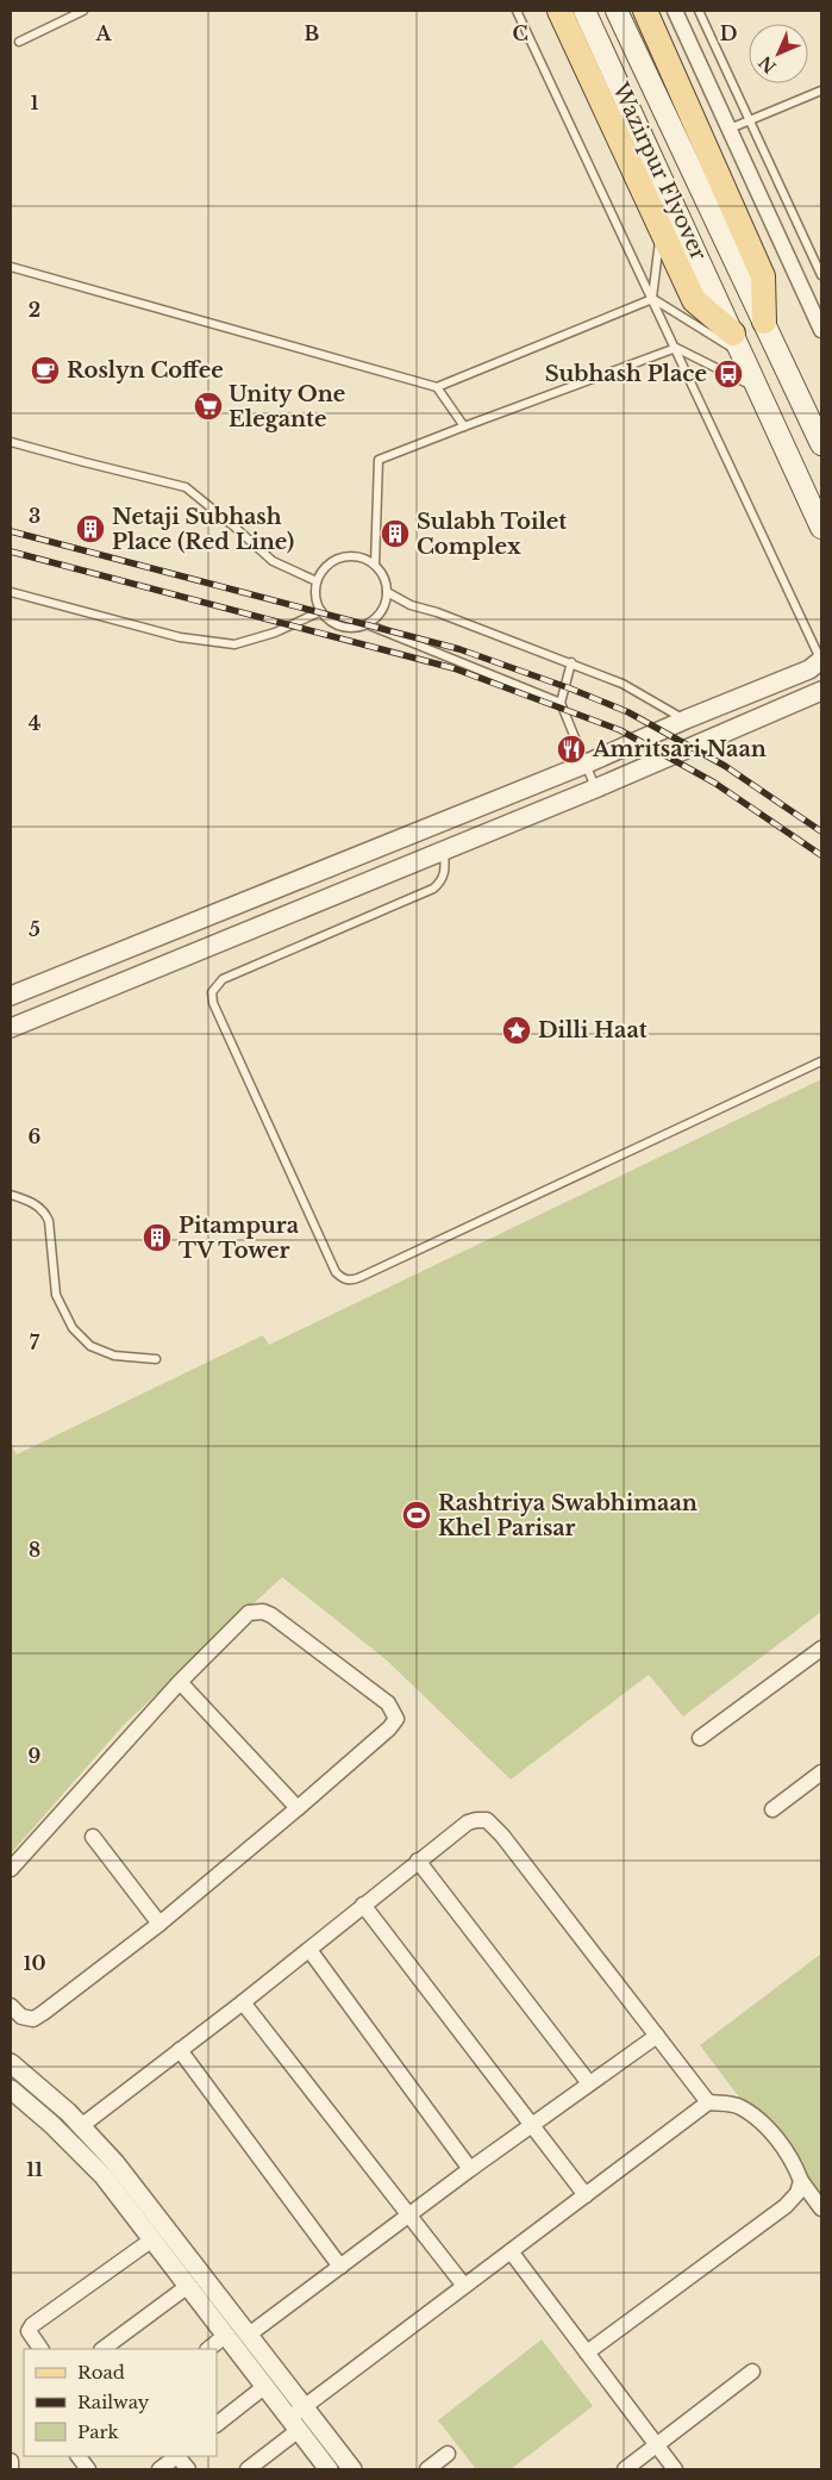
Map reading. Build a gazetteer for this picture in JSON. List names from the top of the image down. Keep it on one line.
{"streets":{"main road":["Wazirpur Flyover"]},"places":{"cafe":["Roslyn Coffee"],"bus stop":["Subhash Place"],"supermarket":["Unity One Elegante"],"building":["Netaji Subhash Place (Red Line)","Sulabh Toilet Complex","Pitampura TV Tower"],"restaurant":["Amritsari Naan"],"place":["Dilli Haat"],"sports":["Rashtriya Swabhimaan Khel Parisar"]},"legend":["Road","Railway","Park"],"north":"bottom left","grid":{"columns":["A","B","C","D"],"rows":["1","2","3","4","5","6","7","8","9","10","11"]}}
